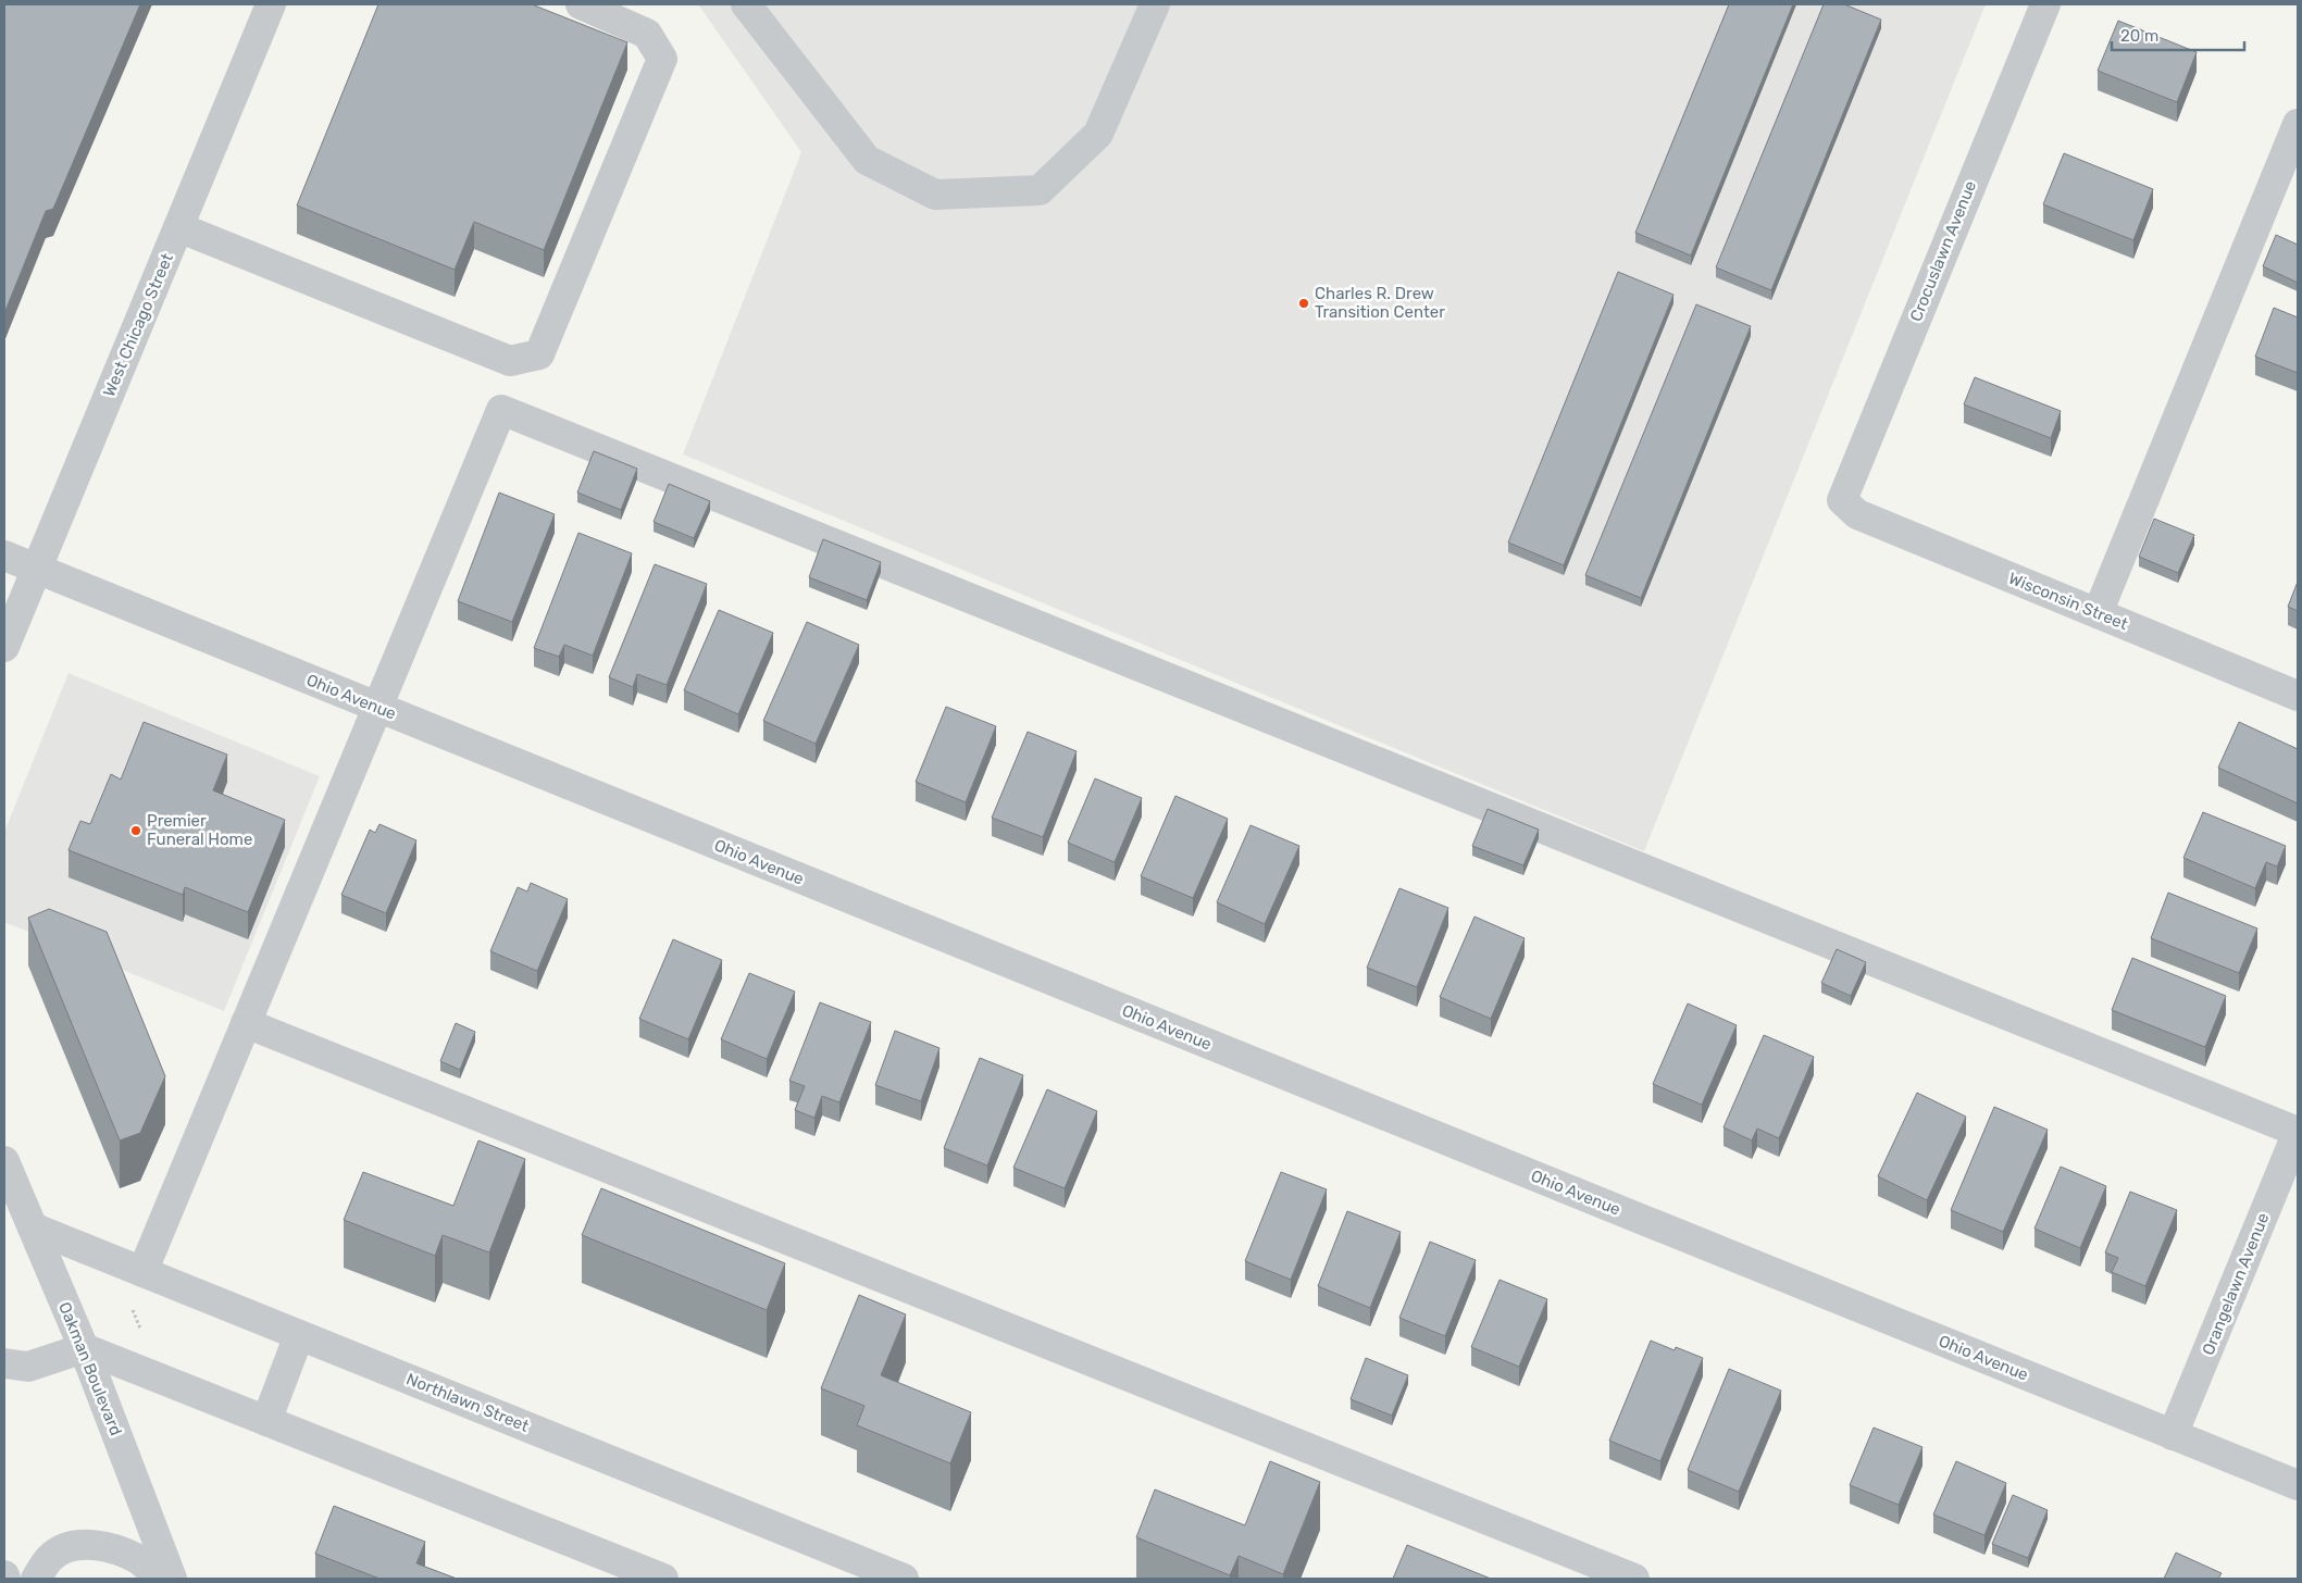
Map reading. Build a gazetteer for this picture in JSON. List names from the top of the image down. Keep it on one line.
{"streets":{"street":["Crocuslawn Avenue","West Chicago Street","Wisconsin Street","Ohio Avenue","Orangelawn Avenue","Oakman Boulevard","Northlawn Street"]},"crossings":[["Crocuslawn Avenue","Wisconsin Street"],["West Chicago Street","Ohio Avenue"],["Ohio Avenue","Orangelawn Avenue"],["Oakman Boulevard","Northlawn Street"]],"places":["Charles R. Drew Transition Center","Premier Funeral Home"],"scale_bar":"20 m"}
